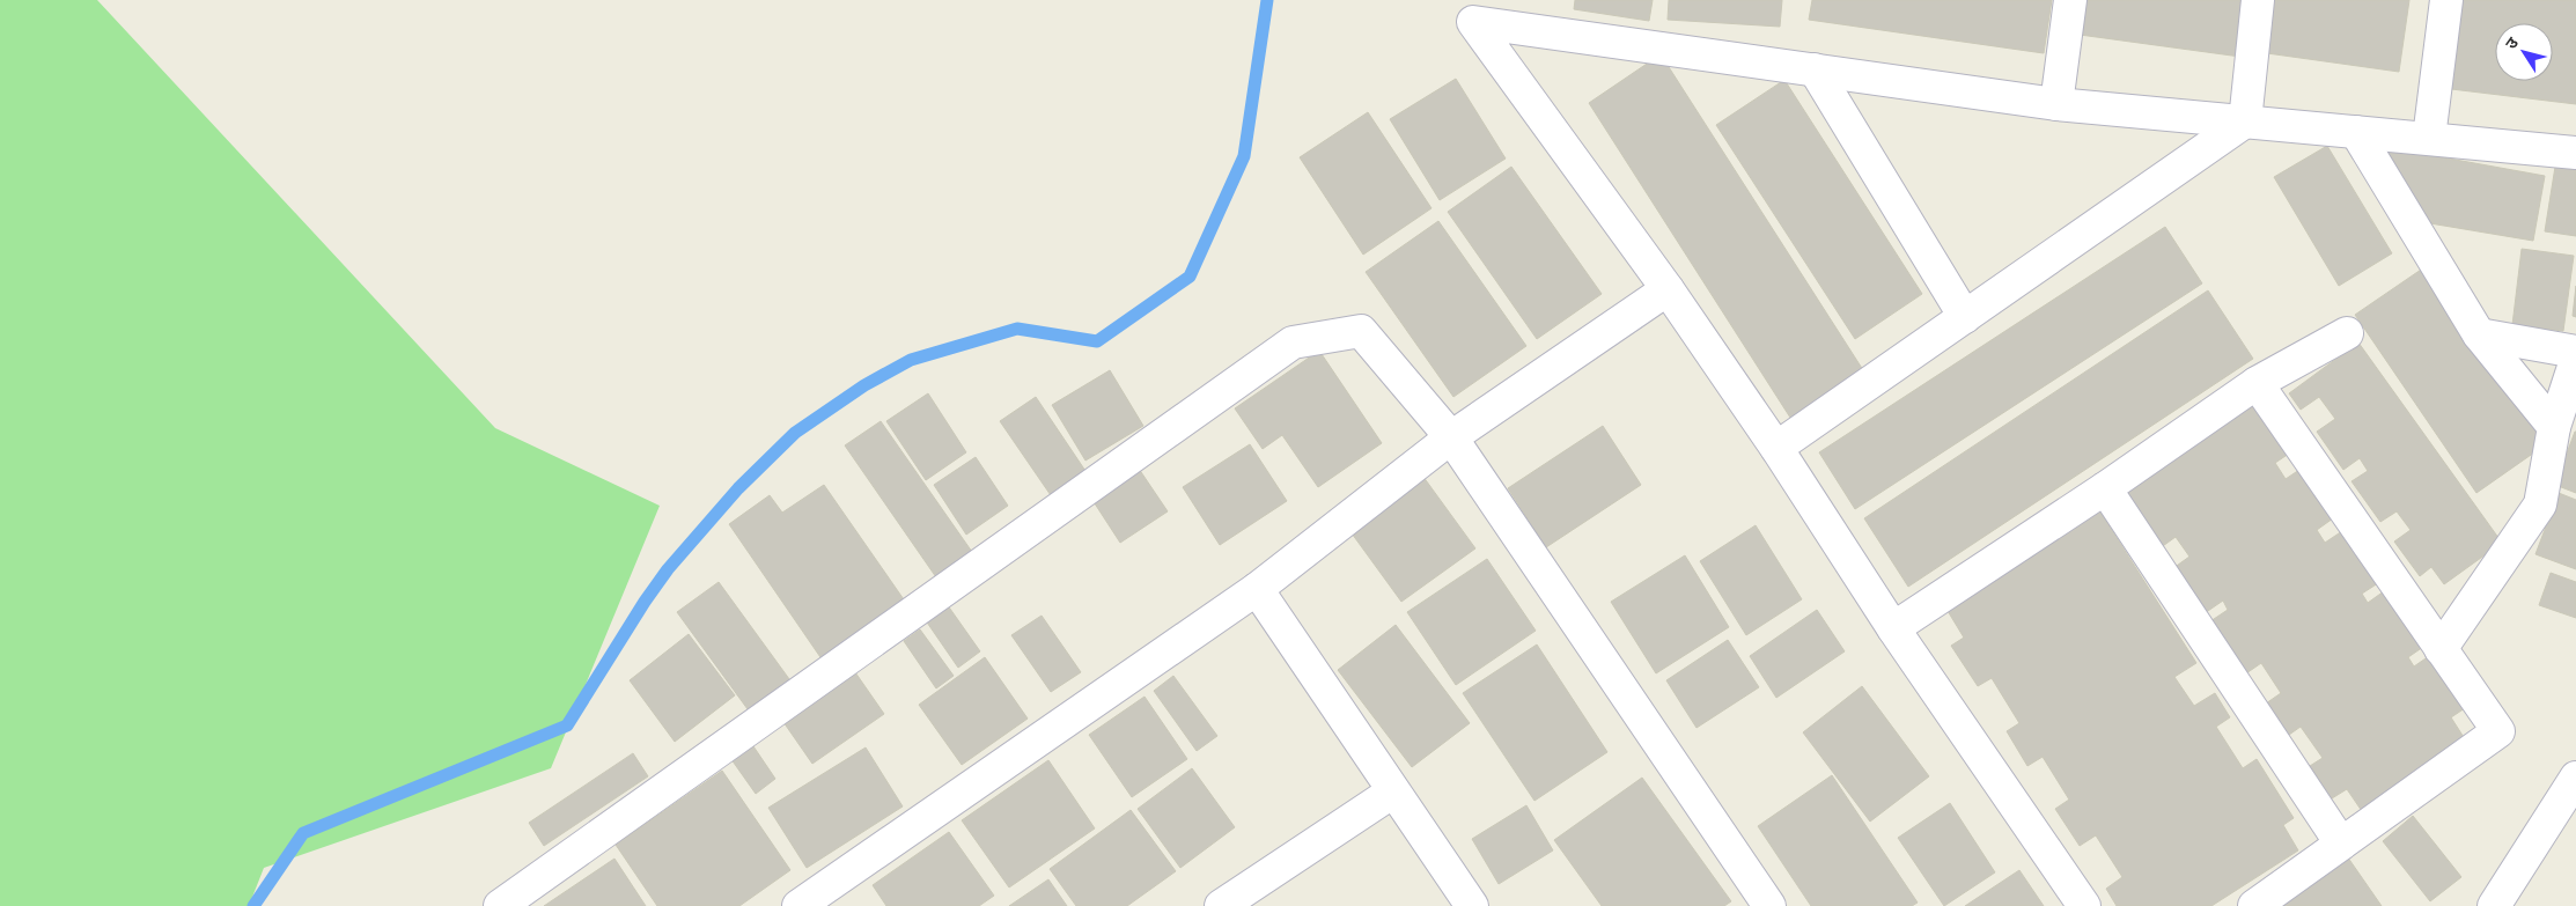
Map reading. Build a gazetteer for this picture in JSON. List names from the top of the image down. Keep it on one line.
{"north":"top left"}
